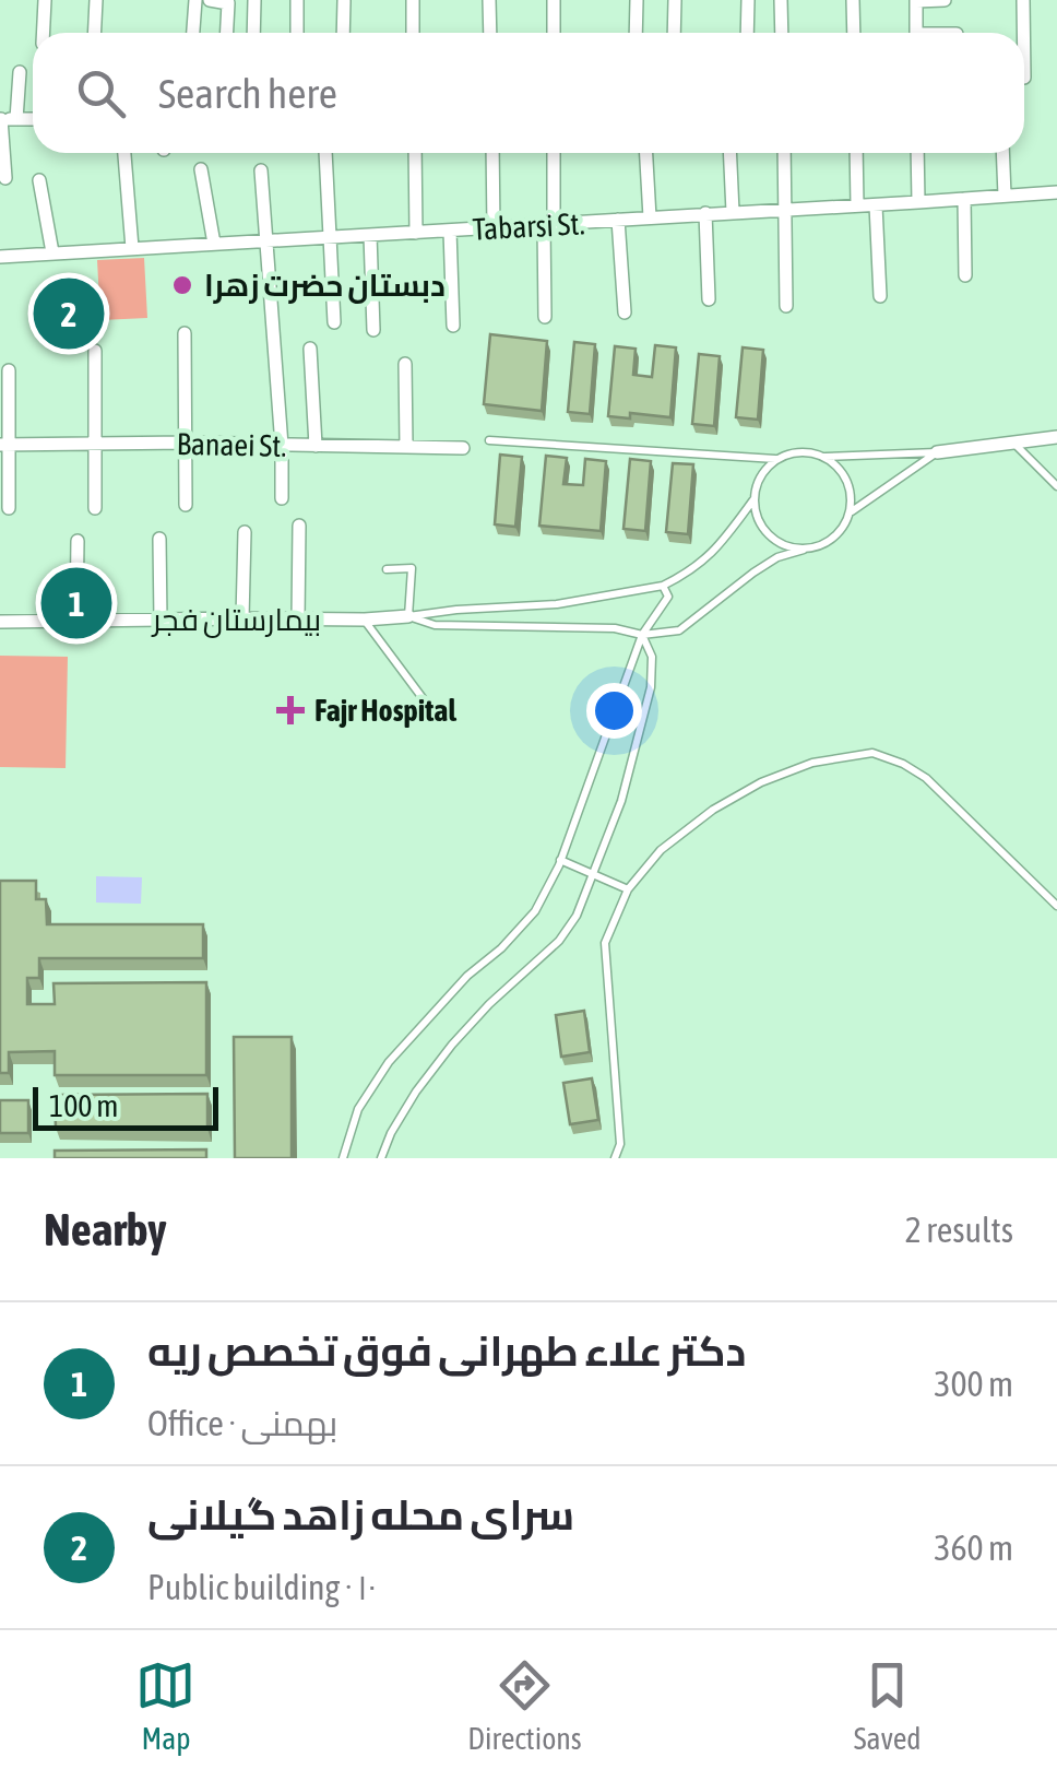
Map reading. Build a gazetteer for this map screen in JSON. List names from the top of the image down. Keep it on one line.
{"streets":{"street":["Tabarsi St.","Banaei St.","بیمارستان فجر"]},"places":{"other":["دبستان حضرت زهرا"],"health":["Fajr Hospital"]},"scale_bar":"100 m","page":{"search":"Search here","pins":["2","1"],"scale":"100 m","heading":["Nearby","2 results"],"list":[{"mark":"1","name":"دکتر علاء طهرانی فوق تخصص ریه","note":"Office · بهمنی","value":"300 m"},{"mark":"2","name":"سرای محله زاهد گیلانی","note":"Public building · ۱۰","value":"360 m"}],"nav":["Map","Directions","Saved"]}}
